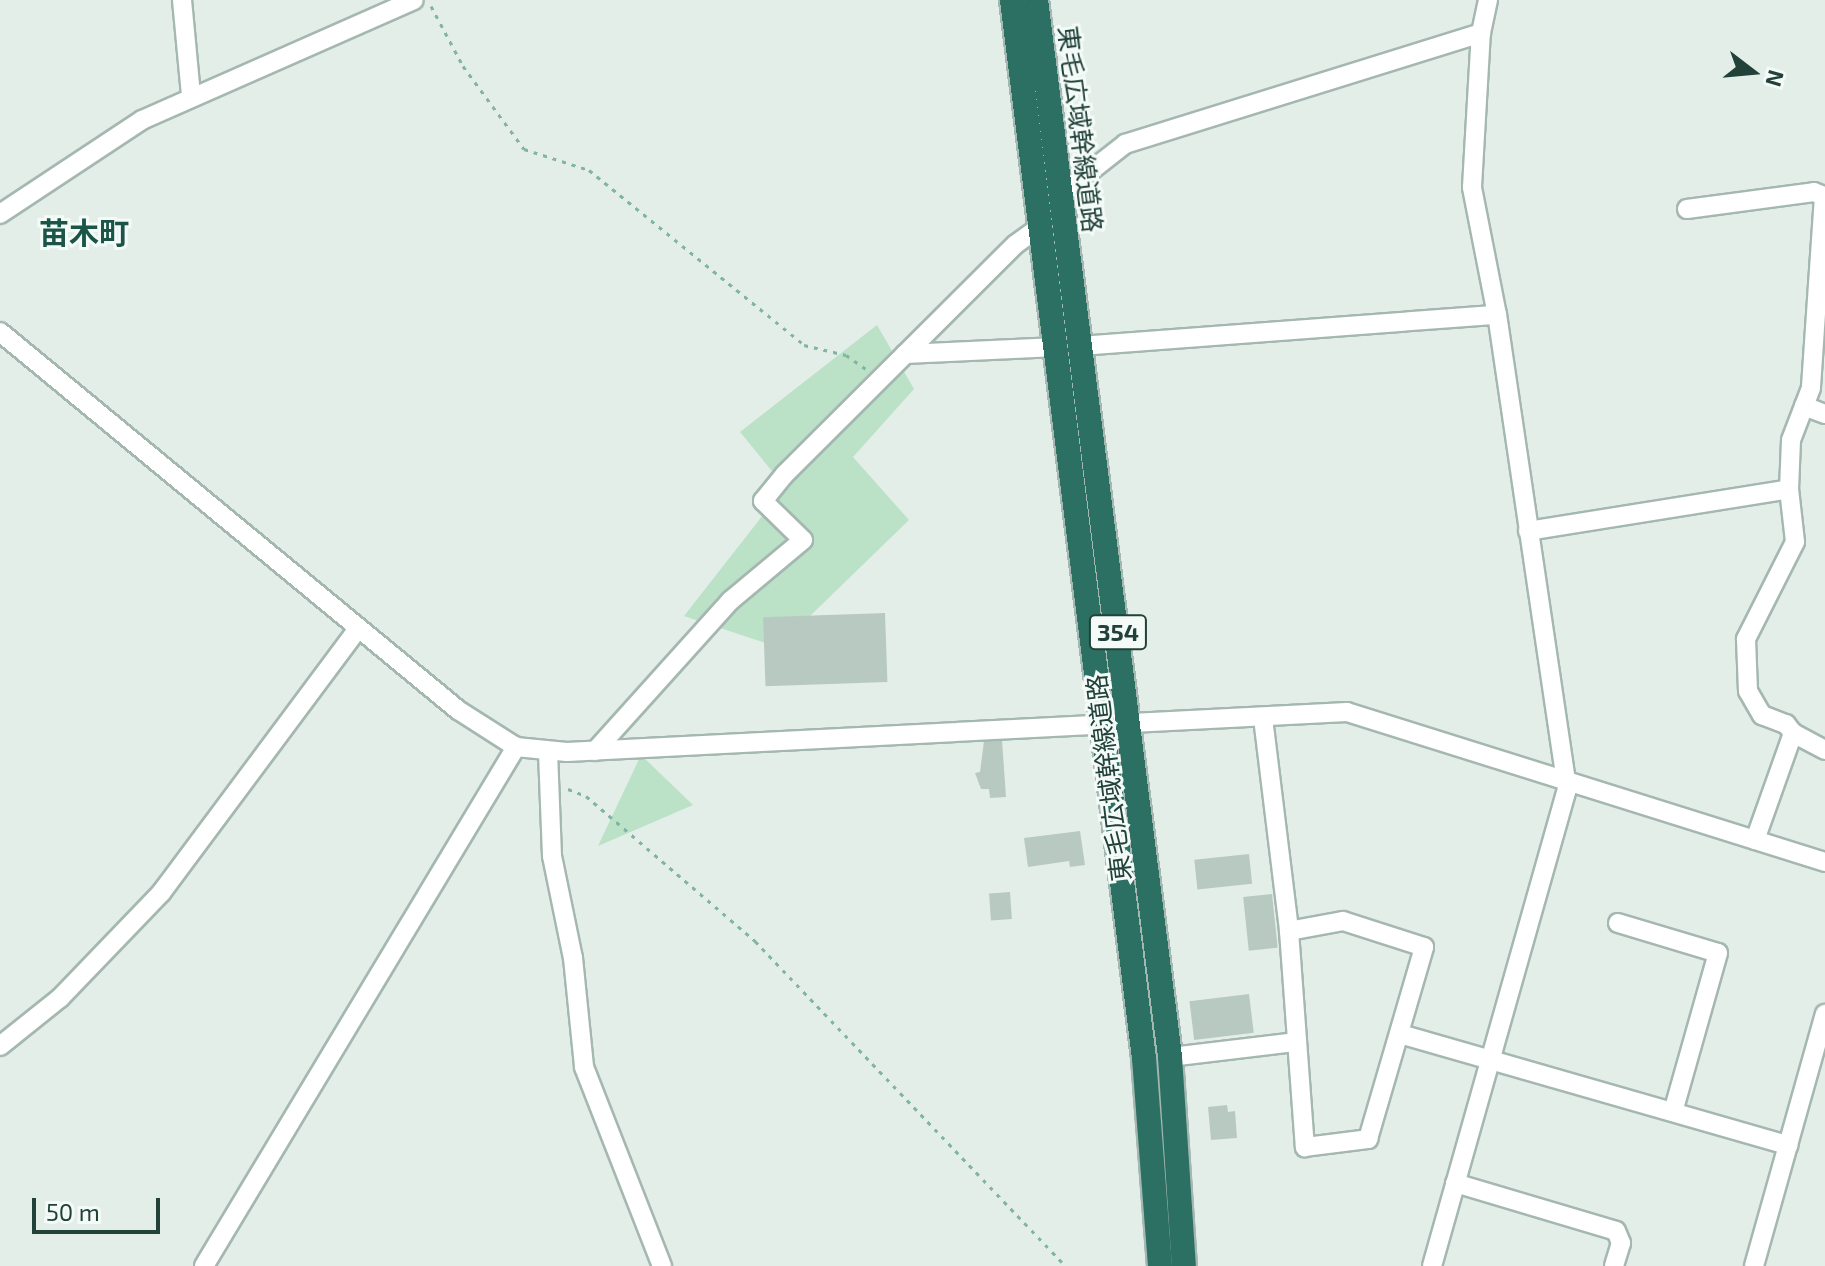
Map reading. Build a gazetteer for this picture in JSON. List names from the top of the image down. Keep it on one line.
{"streets":{"highway":["東毛広域幹線道路","354"]},"districts":["苗木町"],"scale_bar":"50 m","north":"right"}
